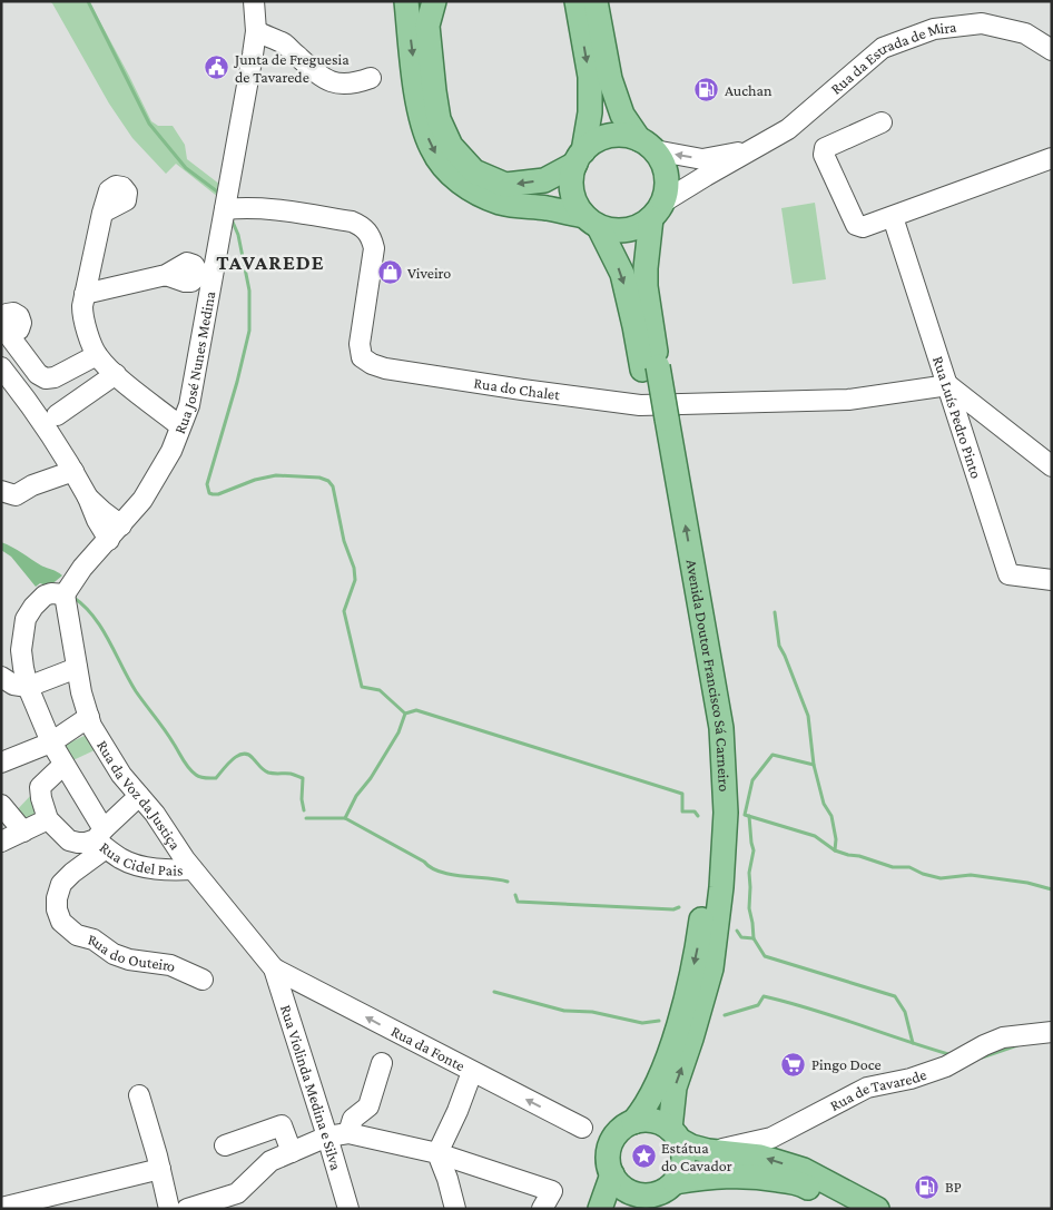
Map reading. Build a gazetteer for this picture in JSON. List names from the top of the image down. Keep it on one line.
{"streets":{"main road":["Avenida Doutor Francisco Sá Carneiro"],"street":["Rua da Estrada de Mira","Rua José Nunes Medina","Rua do Chalet","Rua Luís Pedro Pinto","Rua da Voz da Justiça","Rua Cidel Pais","Rua do Outeiro","Rua da Fonte","Rua Violinda Medina e Silva","Rua de Tavarede"]},"crossings":[["Rua da Estrada de Mira","Avenida Doutor Francisco Sá Carneiro"],["Rua José Nunes Medina","Rua do Chalet"],["Rua José Nunes Medina","Rua da Voz da Justiça"],["Rua do Chalet","Rua Luís Pedro Pinto"],["Rua da Voz da Justiça","Rua Cidel Pais"],["Rua da Voz da Justiça","Rua da Fonte"],["Rua da Voz da Justiça","Rua Violinda Medina e Silva"],["Rua Cidel Pais","Rua do Outeiro"],["Rua da Fonte","Rua Violinda Medina e Silva"]],"one_way":["Rua da Fonte"],"districts":["TAVAREDE"],"places":{"public building":["Junta de Freguesia de Tavarede"],"fuel station":["Auchan","BP"],"shop":["Viveiro"],"supermarket":["Pingo Doce"],"place":["Estátua do Cavador"]}}
